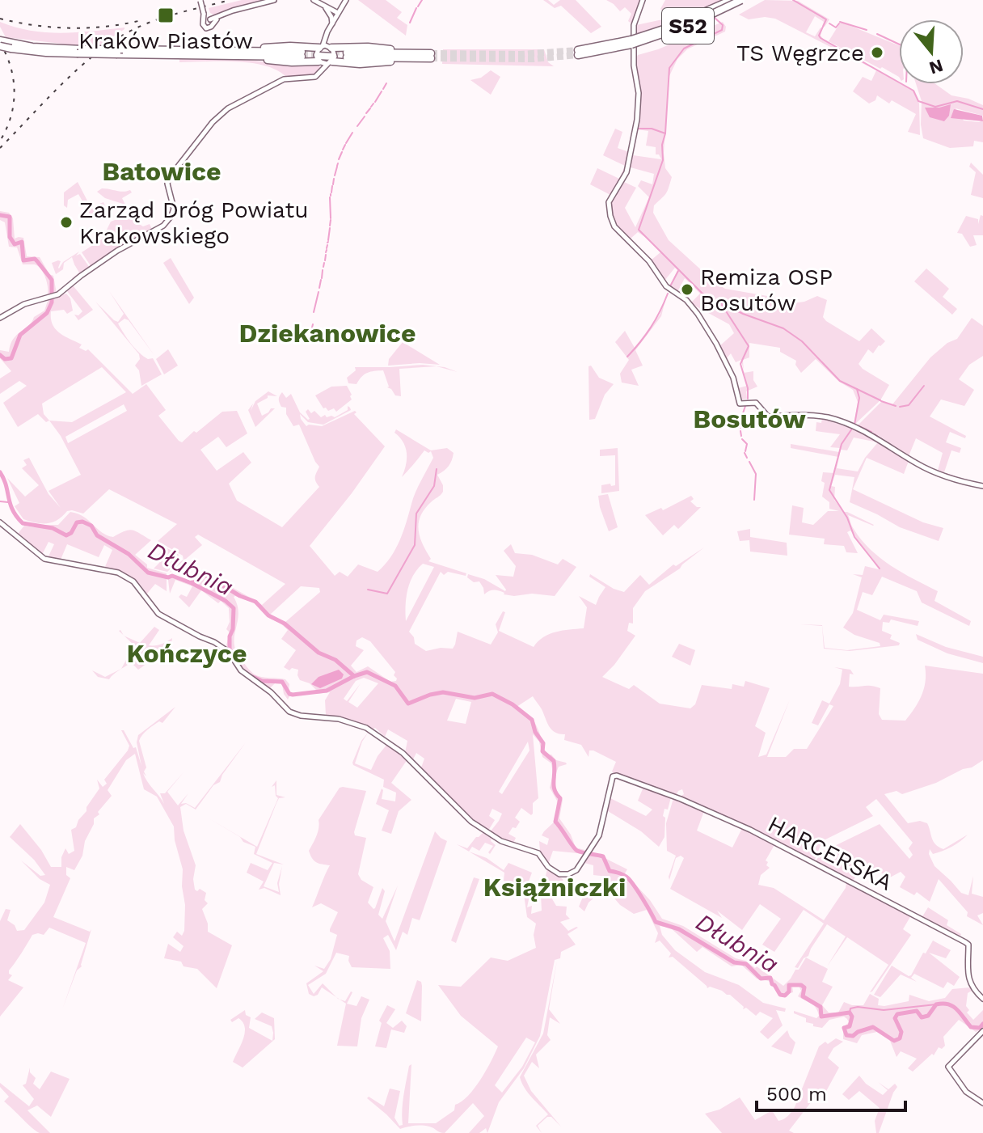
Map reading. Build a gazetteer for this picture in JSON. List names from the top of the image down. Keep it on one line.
{"streets":{"highway":["S52"],"street":["HARCERSKA"]},"districts":["Batowice","Dziekanowice","Bosutów","Kończyce","Książniczki"],"water":["Dłubnia"],"places":{"transit":["Kraków Piastów"],"other":["TS Węgrzce","Zarząd Dróg Powiatu Krakowskiego","Remiza OSP Bosutów"]},"scale_bar":"500 m","north":"bottom"}
